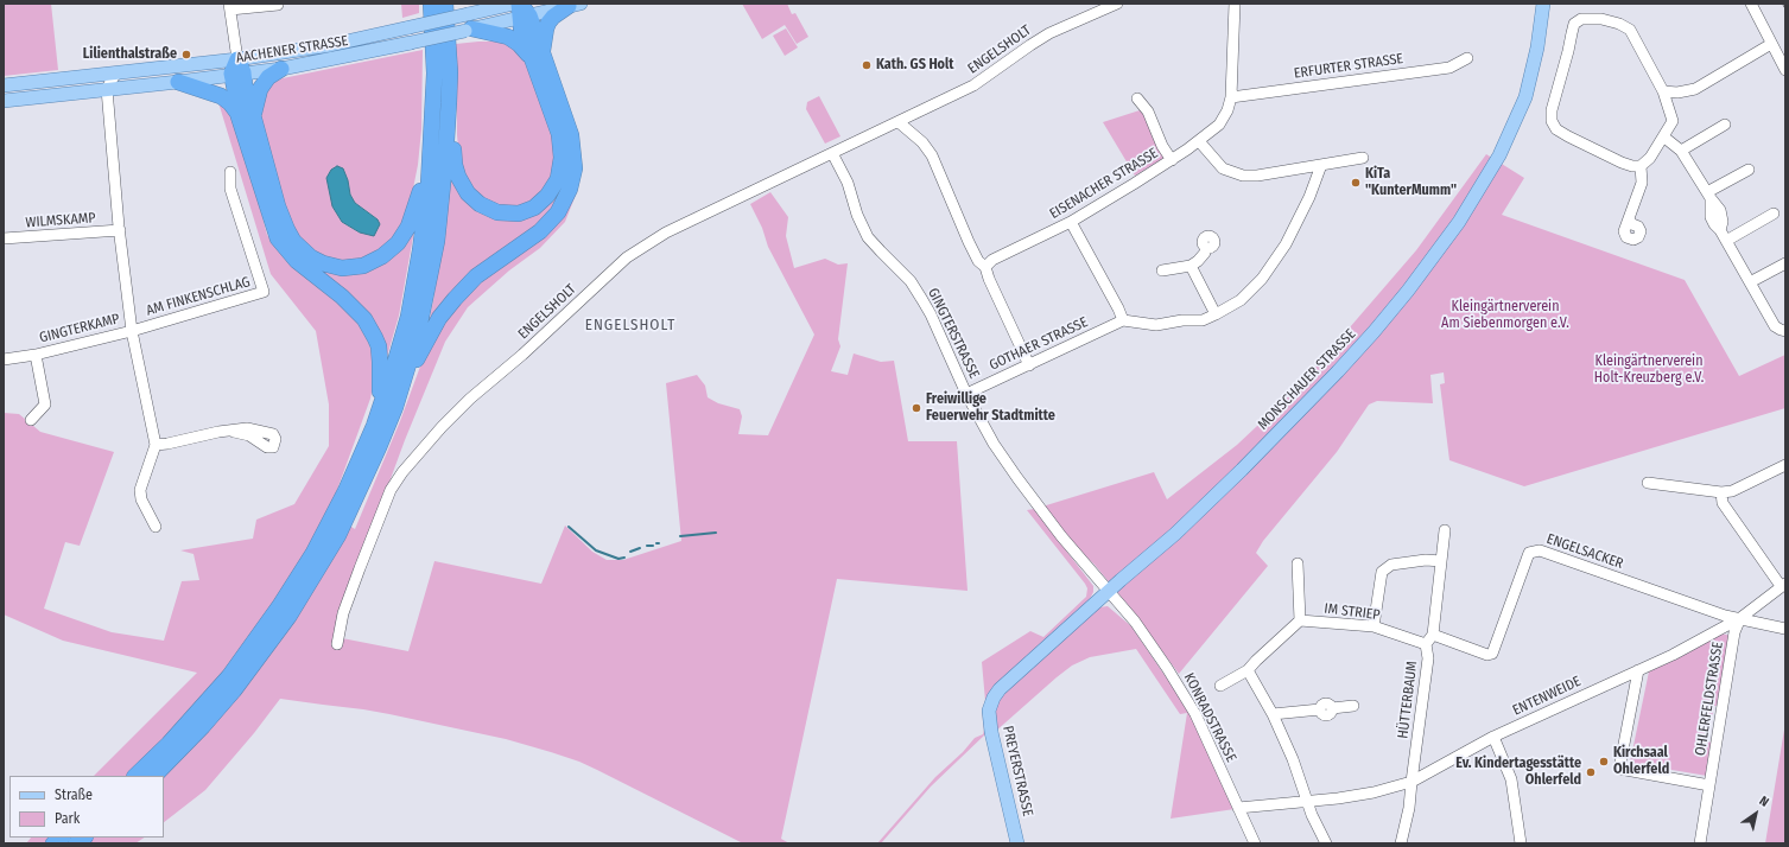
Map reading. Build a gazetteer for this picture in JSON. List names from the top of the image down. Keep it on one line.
{"streets":{"main road":["AACHENER STRASSE","MONSCHAUER STRASSE","PREYERSTRASSE"],"street":["ENGELSHOLT","ERFURTER STRASSE","EISENACHER STRASSE","WILMSKAMP","AM FINKENSCHLAG","GINGTERKAMP","GINGTERSTRASSE","GOTHAER STRASSE","ENGELSACKER","IM STRIEP","ENTENWEIDE","OHLERFELDSTRASSE","HÜTTERBAUM","KONRADSTRASSE"]},"crossings":[["AACHENER STRASSE","AM FINKENSCHLAG"],["ENGELSHOLT","GINGTERSTRASSE"],["ERFURTER STRASSE","EISENACHER STRASSE"],["WILMSKAMP","AM FINKENSCHLAG"],["AM FINKENSCHLAG","GINGTERKAMP"],["GINGTERSTRASSE","GOTHAER STRASSE"],["GINGTERSTRASSE","MONSCHAUER STRASSE"],["GINGTERSTRASSE","KONRADSTRASSE"],["MONSCHAUER STRASSE","KONRADSTRASSE"],["MONSCHAUER STRASSE","PREYERSTRASSE"],["ENGELSACKER","ENTENWEIDE"],["ENGELSACKER","OHLERFELDSTRASSE"],["ENGELSACKER","HÜTTERBAUM"],["IM STRIEP","HÜTTERBAUM"],["ENTENWEIDE","OHLERFELDSTRASSE"],["ENTENWEIDE","HÜTTERBAUM"],["ENTENWEIDE","KONRADSTRASSE"]],"districts":["ENGELSHOLT"],"parks":["Kleingärtnerverein Am Siebenmorgen e.V.","Kleingärtnerverein Holt-Kreuzberg e.V."],"places":["Lilienthalstraße","Kath. GS Holt","KiTa \"KunterMumm\"","Freiwillige Feuerwehr Stadtmitte","Kirchsaal Ohlerfeld","Ev. Kindertagesstätte Ohlerfeld"],"legend":["Straße","Park"],"north":"top right"}
